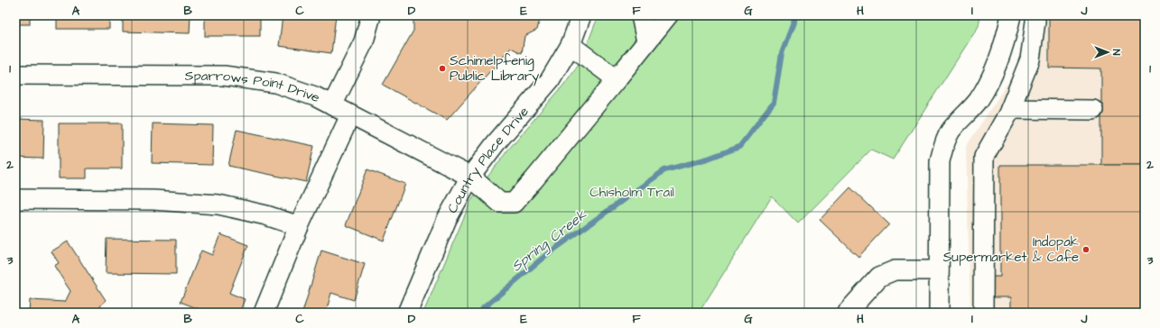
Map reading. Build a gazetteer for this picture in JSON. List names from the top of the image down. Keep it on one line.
{"streets":{"street":["Sparrows Point Drive","Country Place Drive"]},"crossings":[["Sparrows Point Drive","Country Place Drive"]],"water":["Spring Creek"],"parks":["Chisholm Trail"],"places":["Schimelpfenig Public Library","Indopak Supermarket & Cafe"],"north":"right","grid":{"columns":["A","B","C","D","E","F","G","H","I","J"],"rows":["1","2","3"]}}
